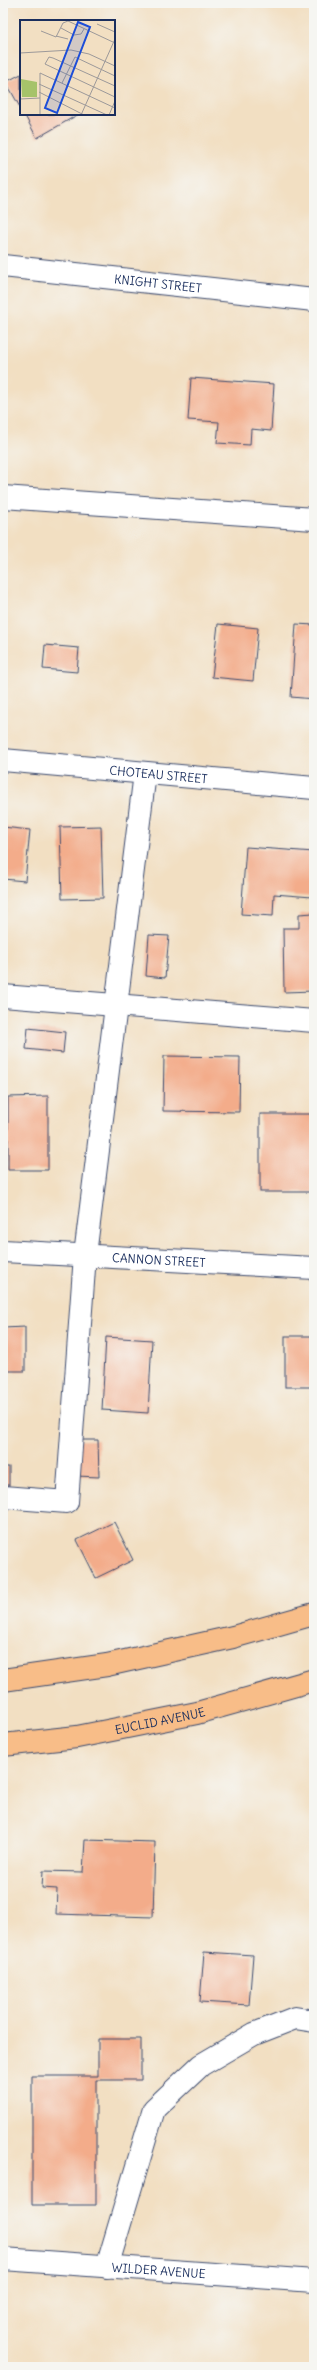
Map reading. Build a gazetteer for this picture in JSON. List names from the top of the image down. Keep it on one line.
{"streets":{"highway":["EUCLID AVENUE"],"street":["KNIGHT STREET","CHOTEAU STREET","CANNON STREET","WILDER AVENUE"]}}
